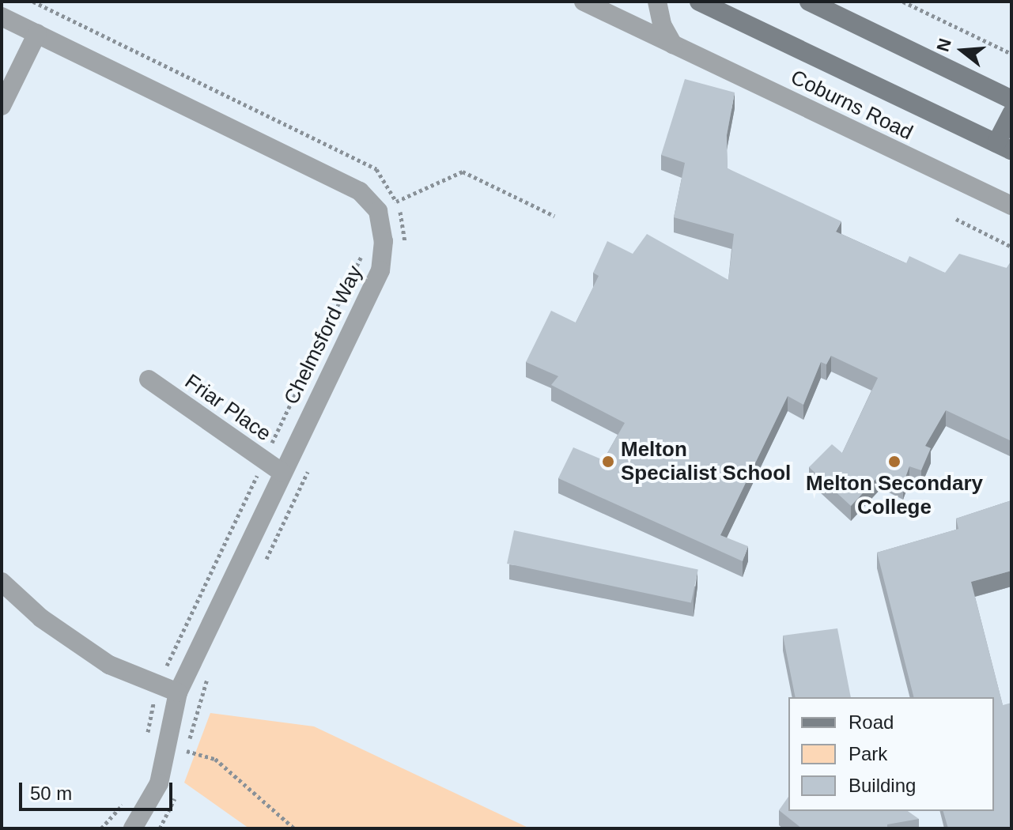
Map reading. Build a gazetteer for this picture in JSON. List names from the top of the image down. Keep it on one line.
{"streets":{"street":["Coburns Road","Chelmsford Way","Friar Place"]},"crossings":[["Chelmsford Way","Friar Place"]],"places":["Melton Specialist School","Melton Secondary College"],"legend":["Road","Park","Building"],"scale_bar":"50 m","north":"left"}
